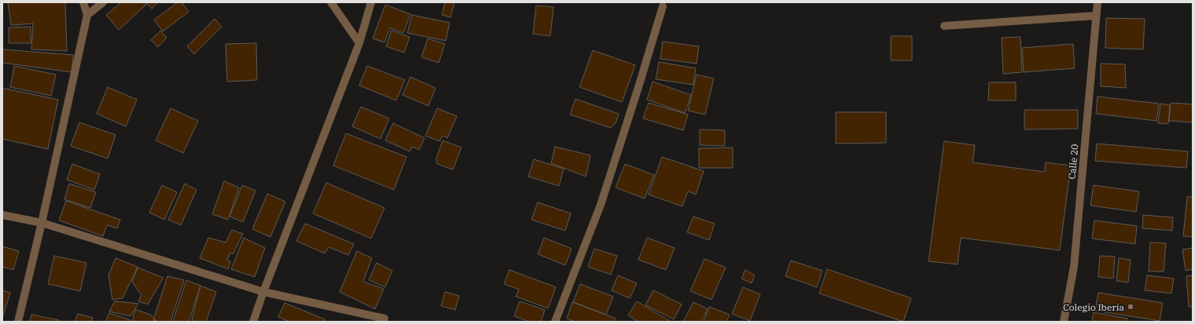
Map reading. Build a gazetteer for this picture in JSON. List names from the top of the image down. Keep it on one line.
{"streets":{"street":["Calle 20"]},"places":["Colegio Iberia"]}
